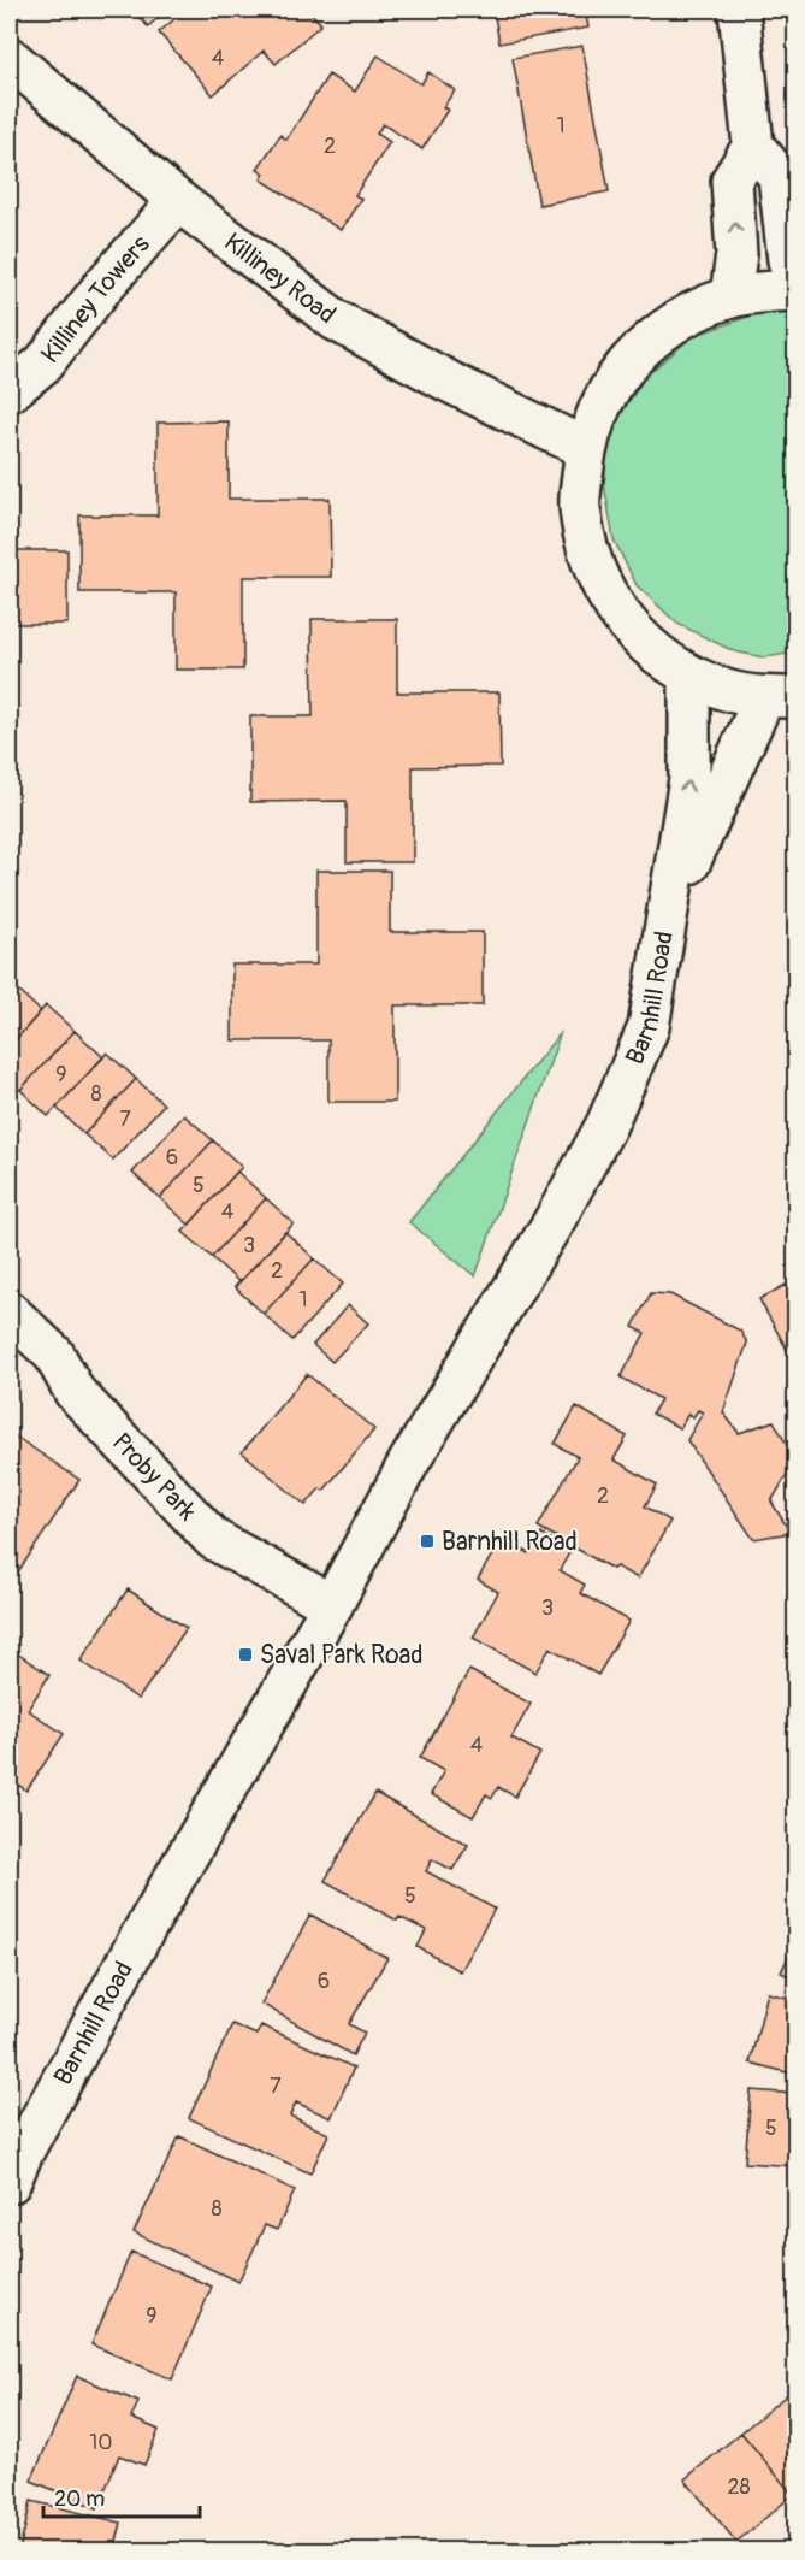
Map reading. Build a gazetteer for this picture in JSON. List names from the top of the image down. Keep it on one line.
{"streets":{"main road":["Killiney Road","Killiney Towers","Barnhill Road","Proby Park"]},"crossings":[["Killiney Road","Killiney Towers"],["Barnhill Road","Proby Park"]],"places":{"transit":["Barnhill Road","Saval Park Road"]},"house_numbers":["4","1","2","9","8","7","6","5","4","3","2","1","2","3","4","5","6","7","5","8","9","10","28"],"scale_bar":"20 m"}
